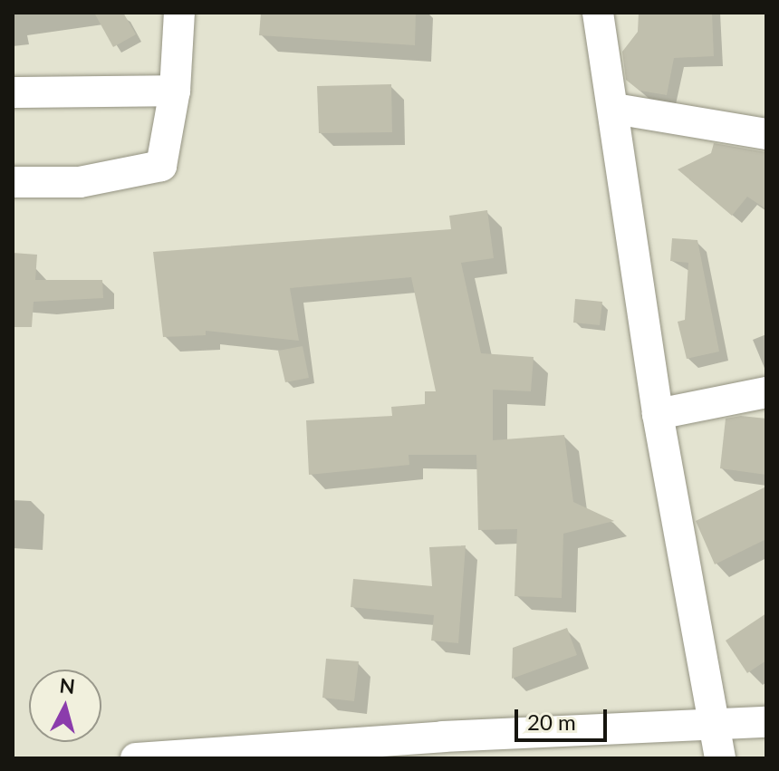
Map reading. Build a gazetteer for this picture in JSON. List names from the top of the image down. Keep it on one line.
{"scale_bar":"20 m","north":"top"}
